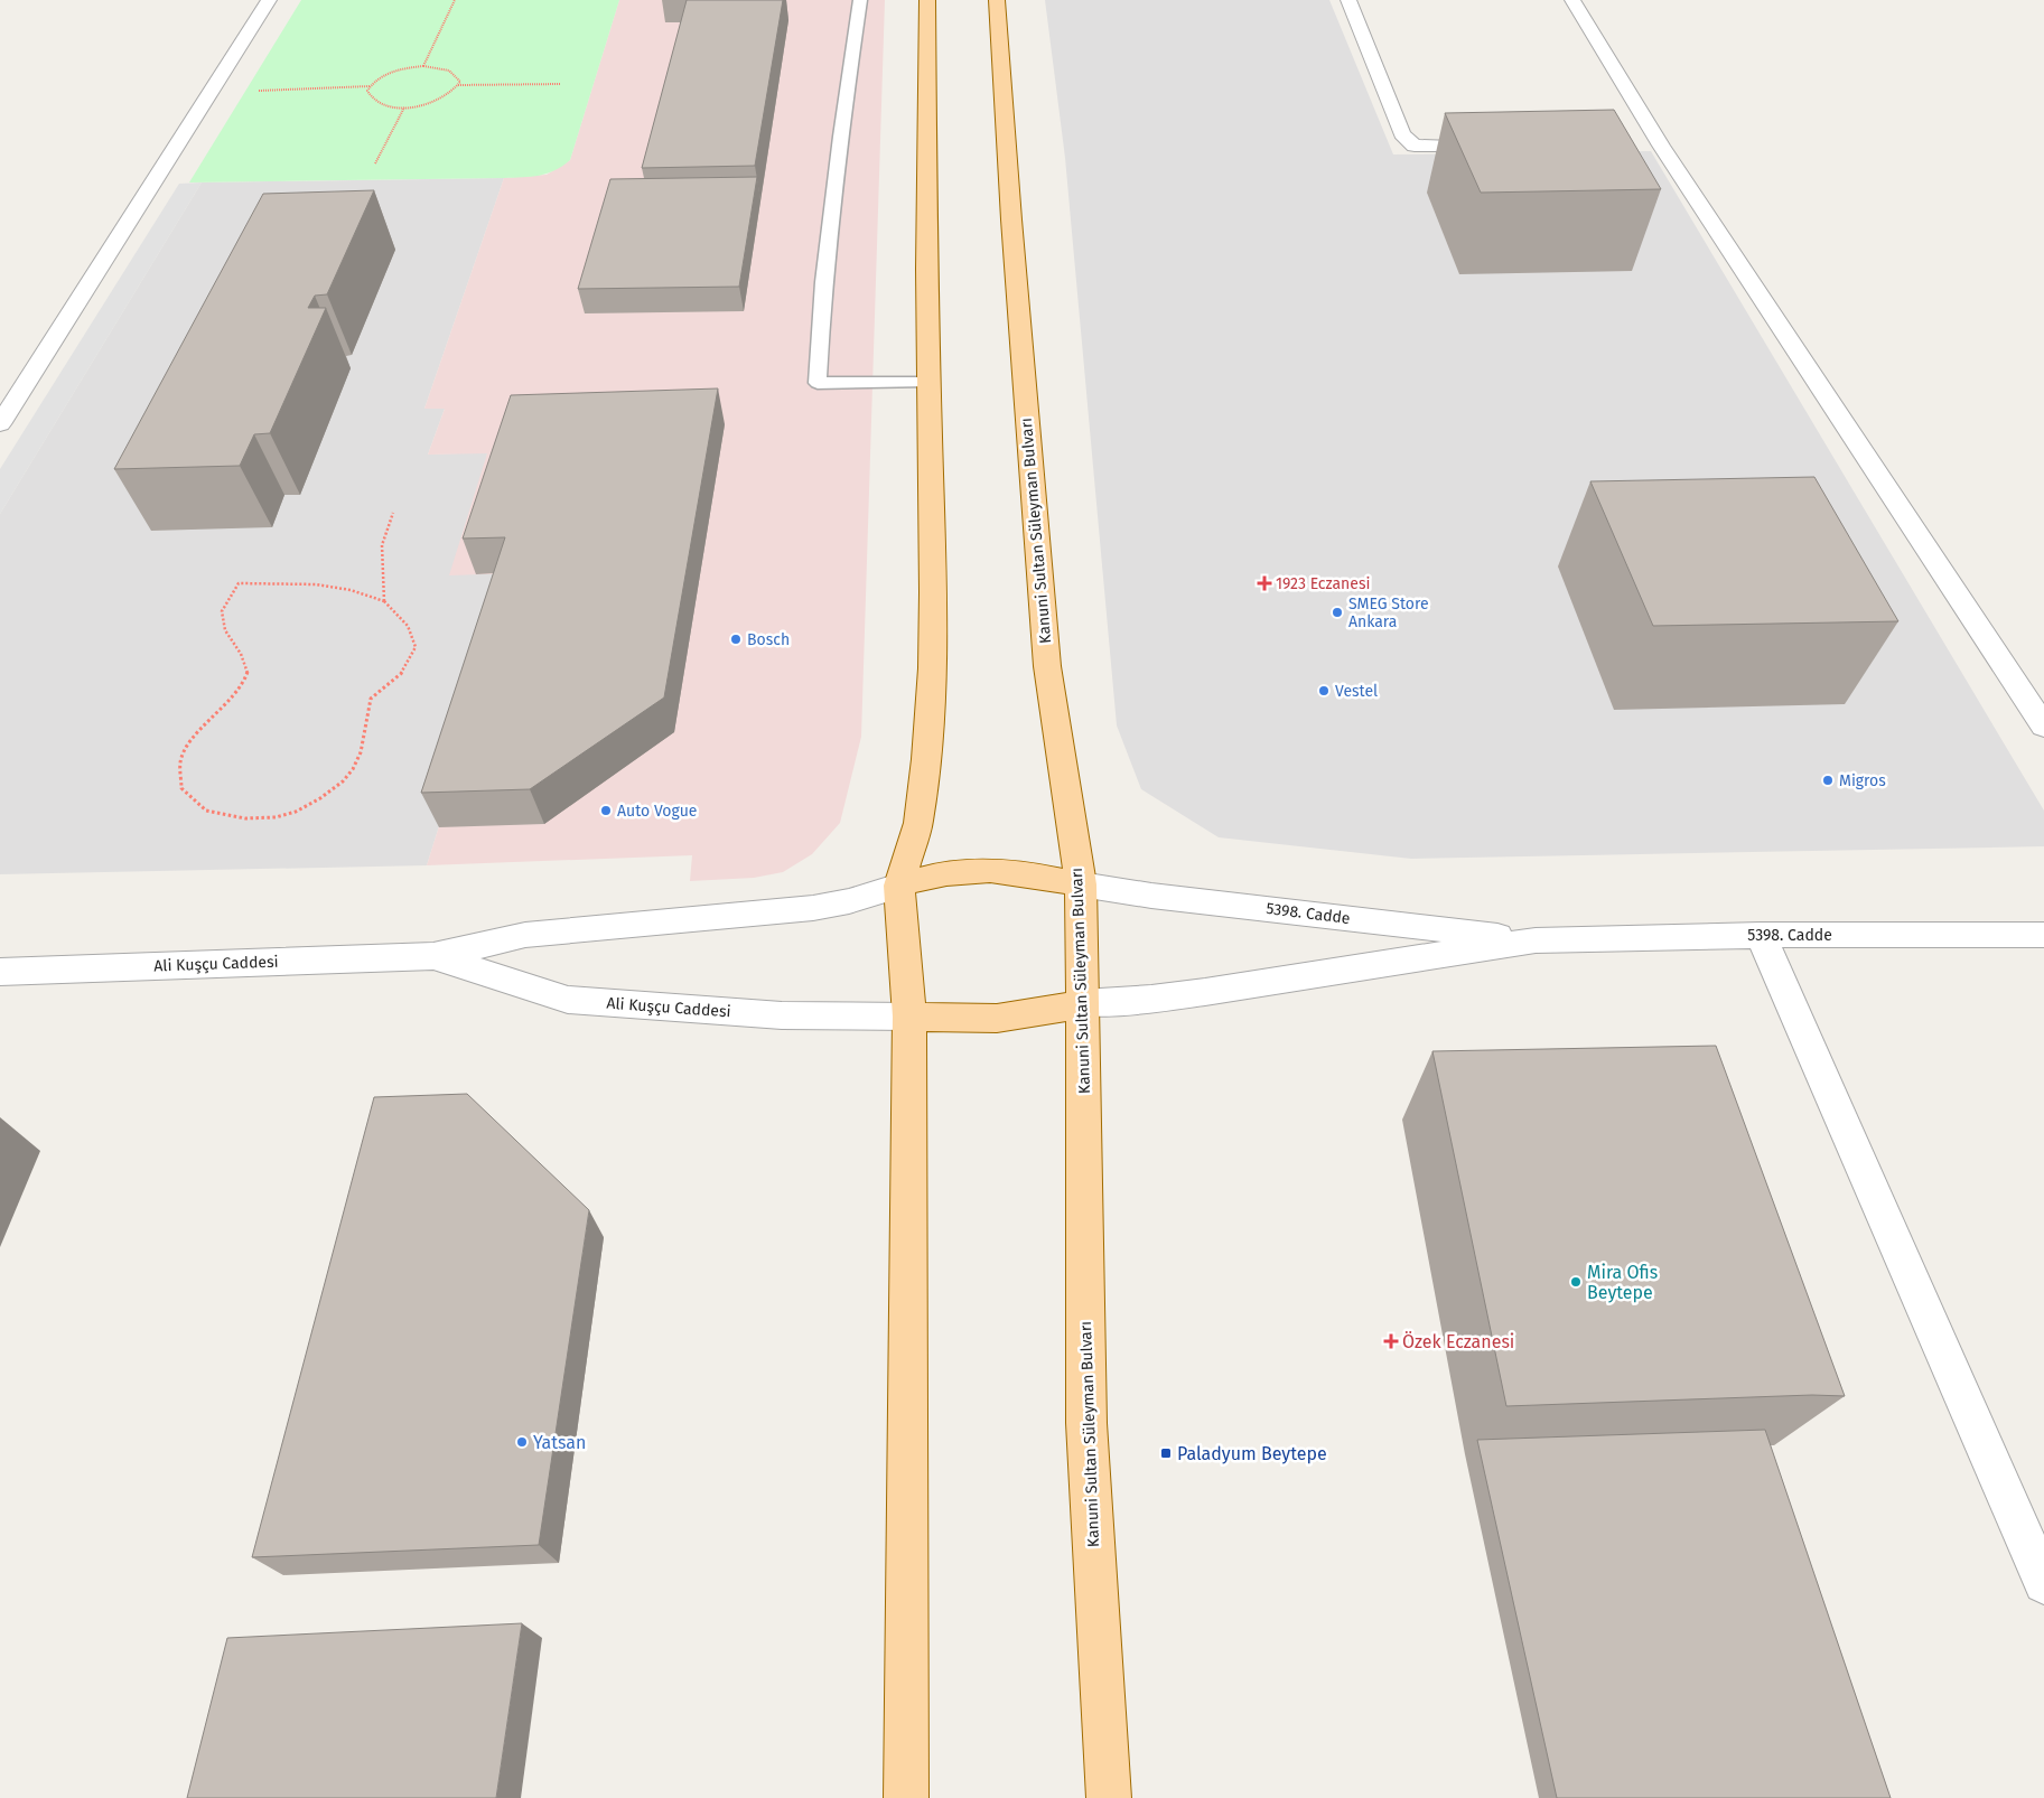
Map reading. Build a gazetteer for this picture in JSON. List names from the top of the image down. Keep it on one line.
{"streets":{"main road":["Kanuni Sultan Süleyman Bulvarı"],"street":["5398. Cadde","Ali Kuşçu Caddesi"]},"crossings":[["Kanuni Sultan Süleyman Bulvarı","5398. Cadde"]],"places":{"health":["1923 Eczanesi","Özek Eczanesi"],"other":["SMEG Store Ankara","Bosch","Vestel","Migros","Auto Vogue","Mira Ofis Beytepe","Yatsan"],"transit":["Paladyum Beytepe"]}}
